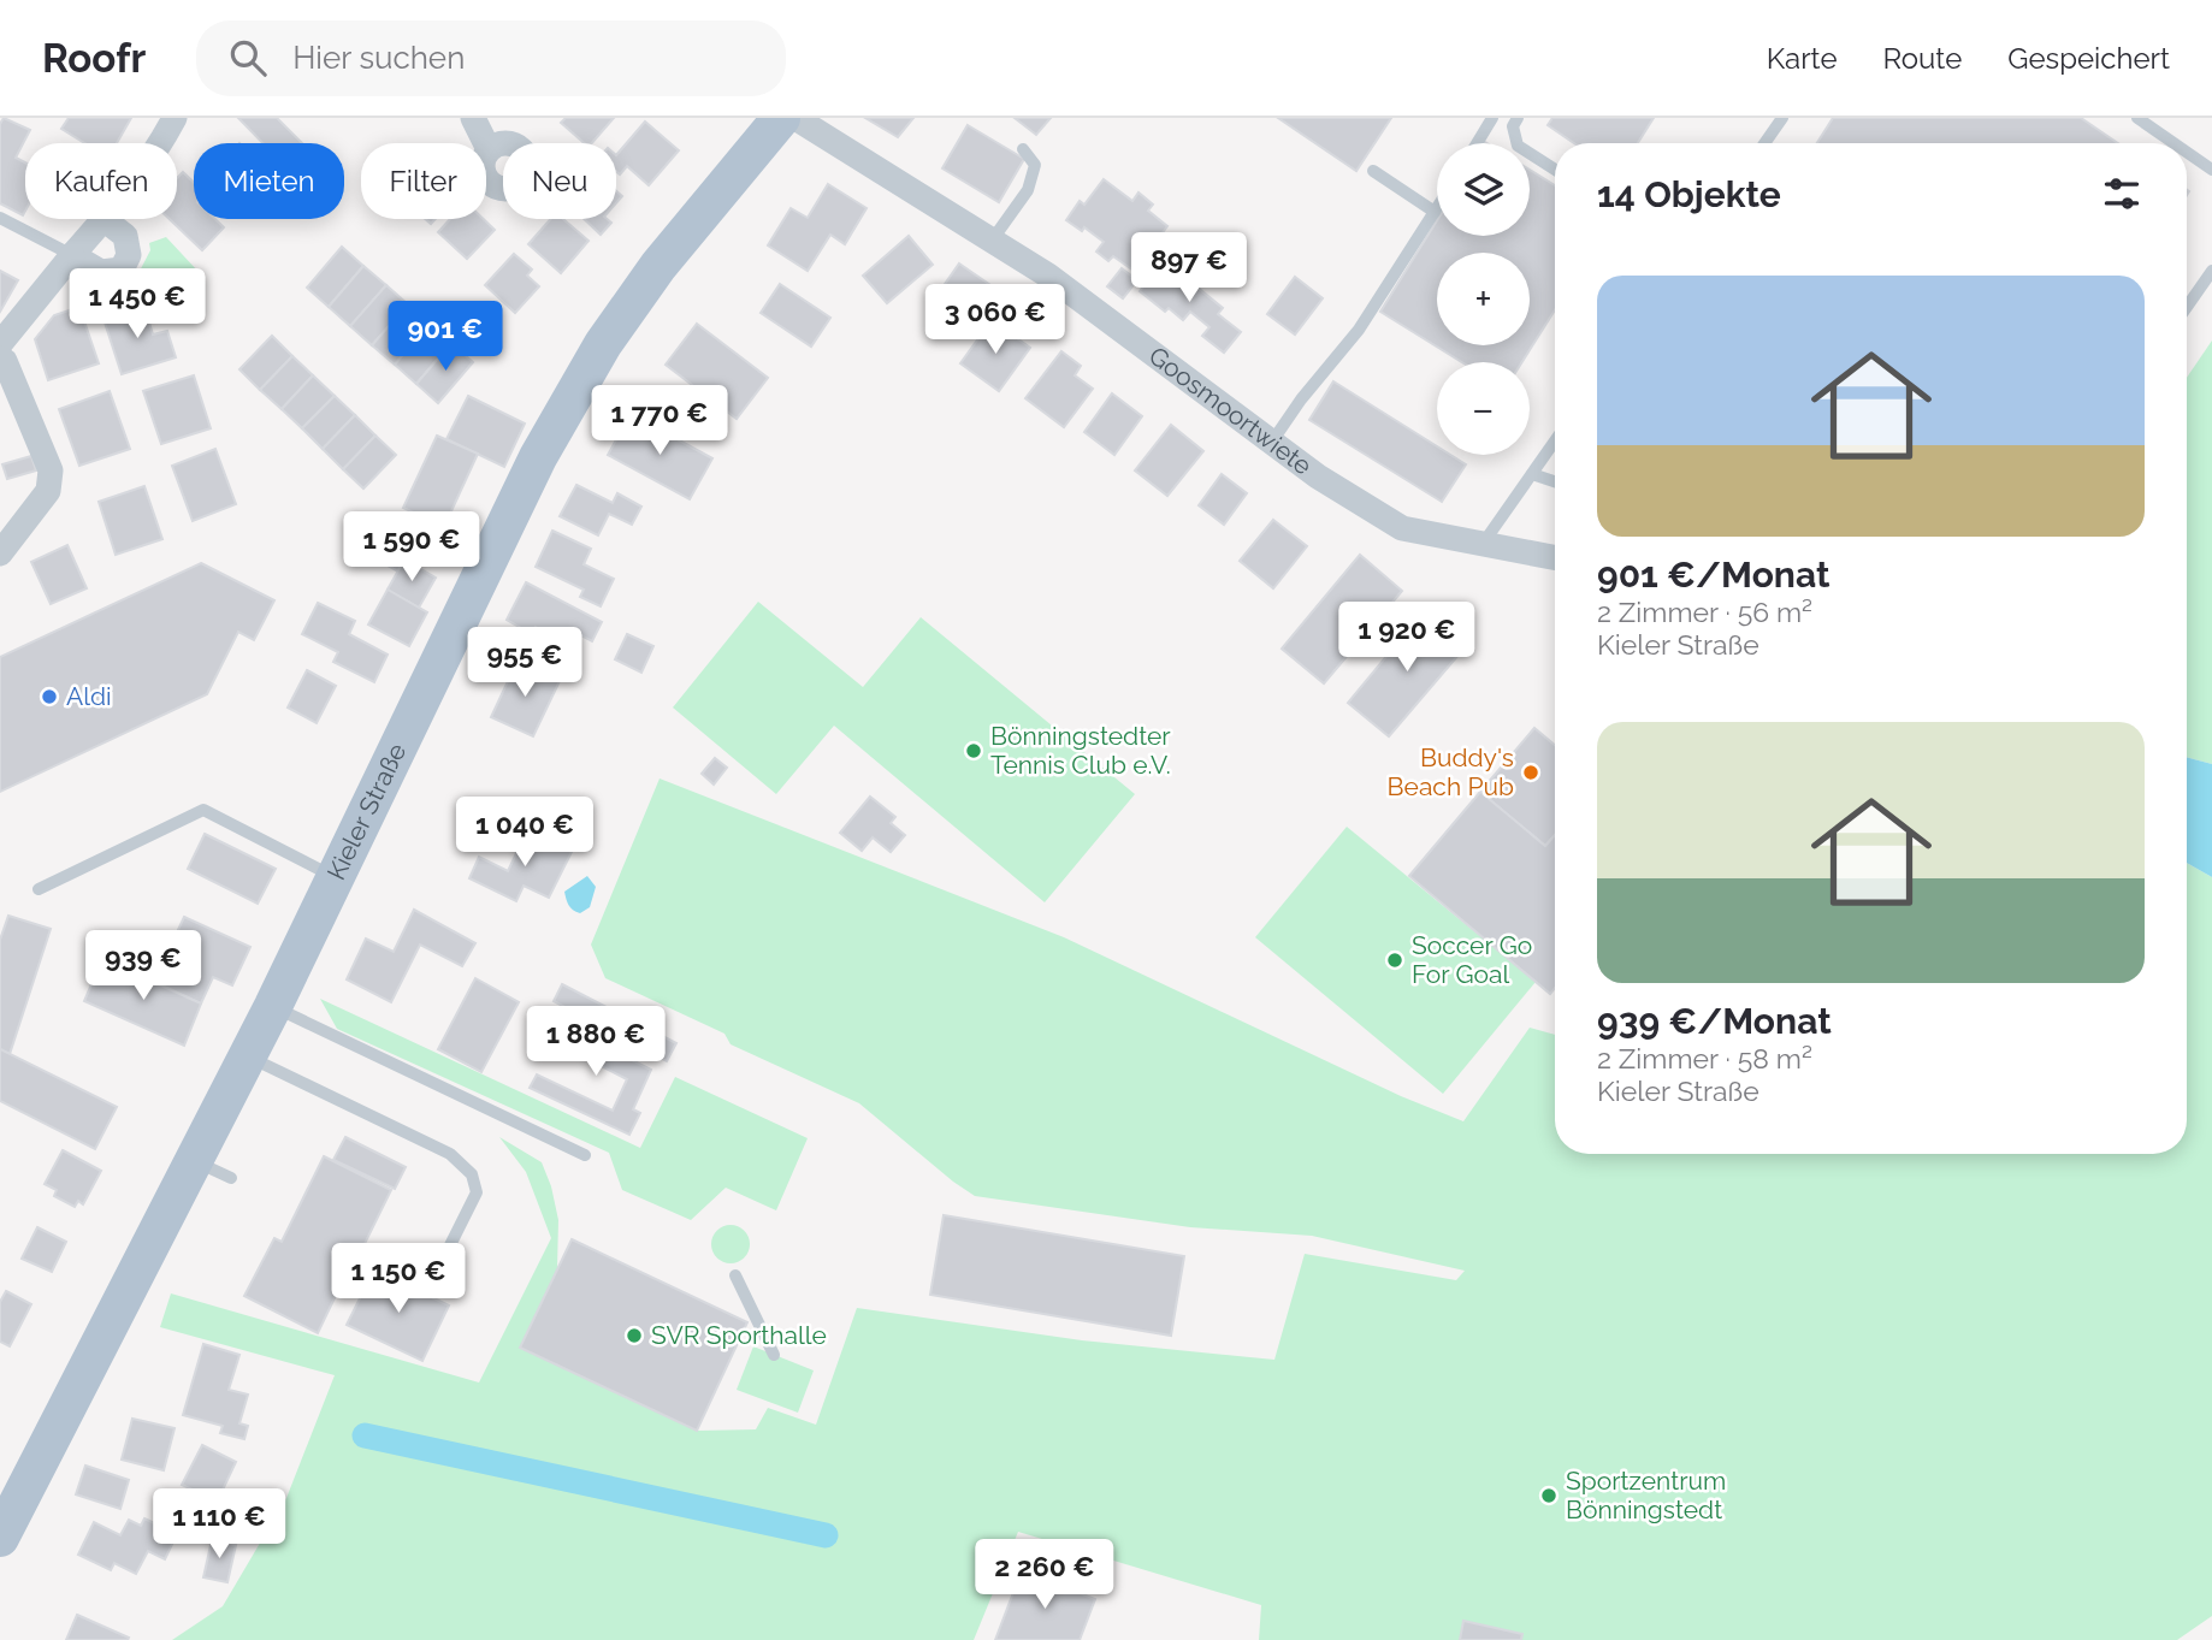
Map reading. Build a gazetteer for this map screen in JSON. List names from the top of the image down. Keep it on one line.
{"streets":{"main road":["Kieler Straße"],"street":["Goosmoortwiete"]},"places":["Aldi","Bönningstedter Tennis Club e.V.","Buddy's Beach Pub","Soccer Go For Goal","SVR Sporthalle","Sportzentrum Bönningstedt"],"page":{"header":"Roofr","search":"Hier suchen","nav":["Karte","Route","Gespeichert"],"map_buttons":["+","−"],"chip":["Kaufen","Mieten","Filter","Neu"],"heading":"14 Objekte","price":["897 €","1 450 €","3 060 €","901 €","1 770 €","1 590 €","1 920 €","955 €","1 040 €","939 €","1 880 €","1 150 €","1 110 €","2 260 €"],"list":[{"name":"901 €/Monat","note":"2 Zimmer · 56 m² · Kieler Straße"},{"name":"939 €/Monat","note":"2 Zimmer · 58 m² · Kieler Straße"}]}}
